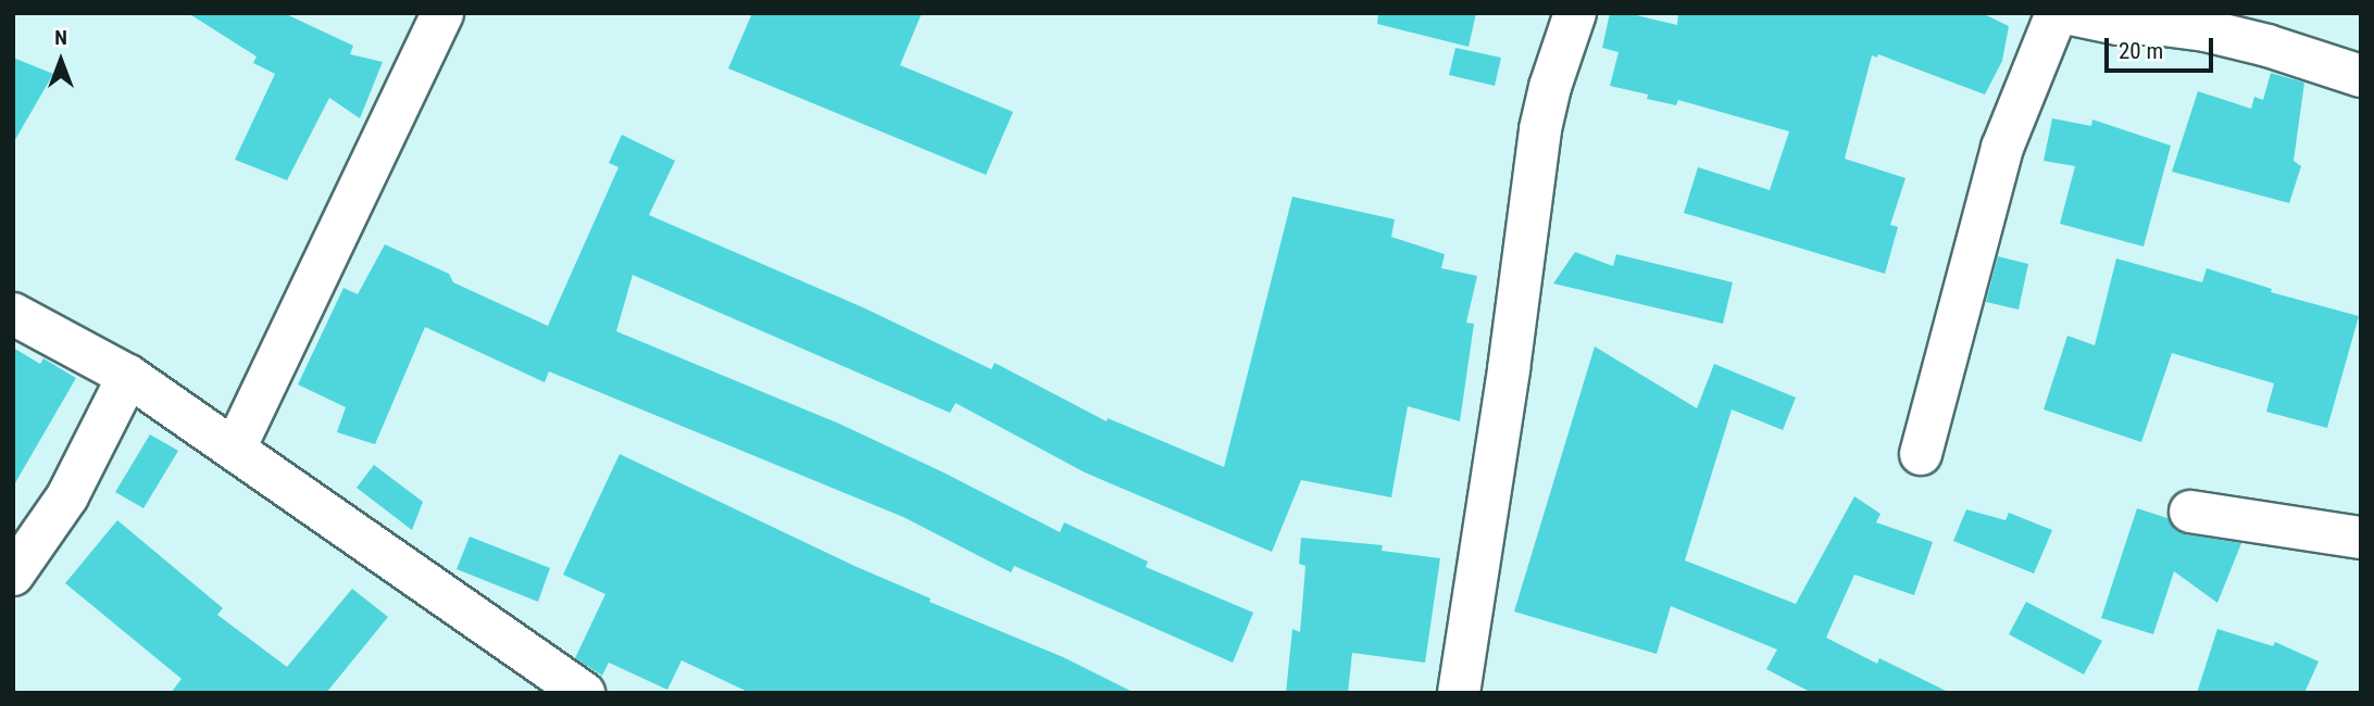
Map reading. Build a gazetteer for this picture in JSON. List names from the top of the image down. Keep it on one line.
{"scale_bar":"20 m","north":"top"}
